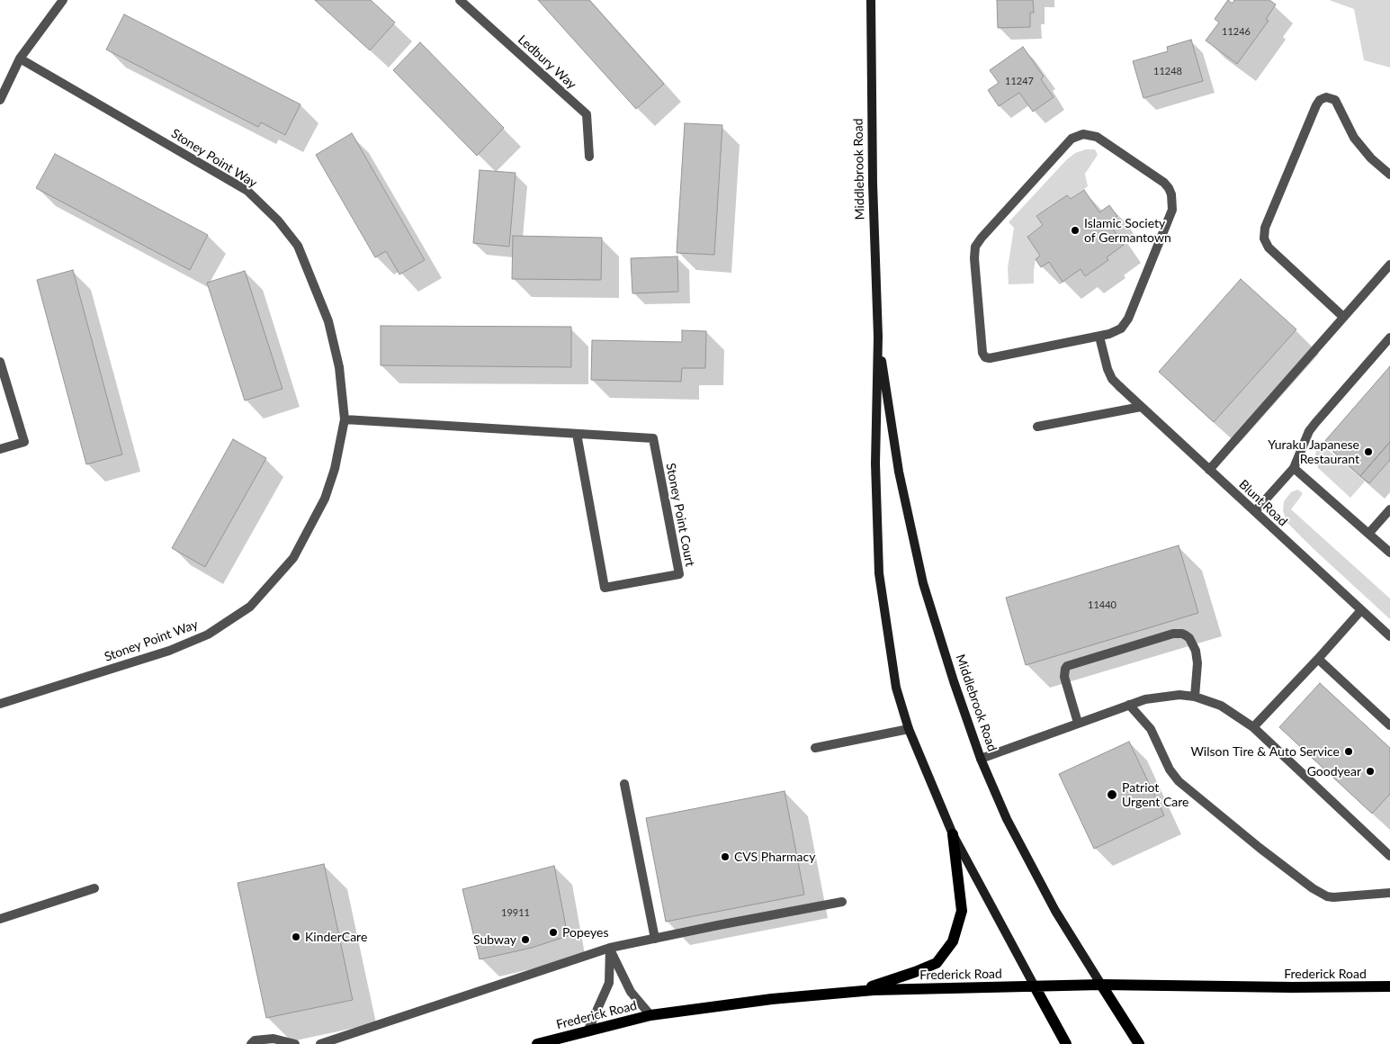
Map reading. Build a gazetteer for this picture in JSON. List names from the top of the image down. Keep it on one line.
{"streets":{"main road":["Middlebrook Road","Frederick Road"],"street":["Ledbury Way","Stoney Point Way","Blunt Road","Stoney Point Court"]},"crossings":[["Stoney Point Way","Stoney Point Court"],["Middlebrook Road","Frederick Road"]],"places":["Islamic Society of Germantown","Yuraku Japanese Restaurant","Wilson Tire & Auto Service","Goodyear","Patriot Urgent Care","CVS Pharmacy","Popeyes","KinderCare","Subway"],"house_numbers":["11246","11248","11247","11440","19911"]}
